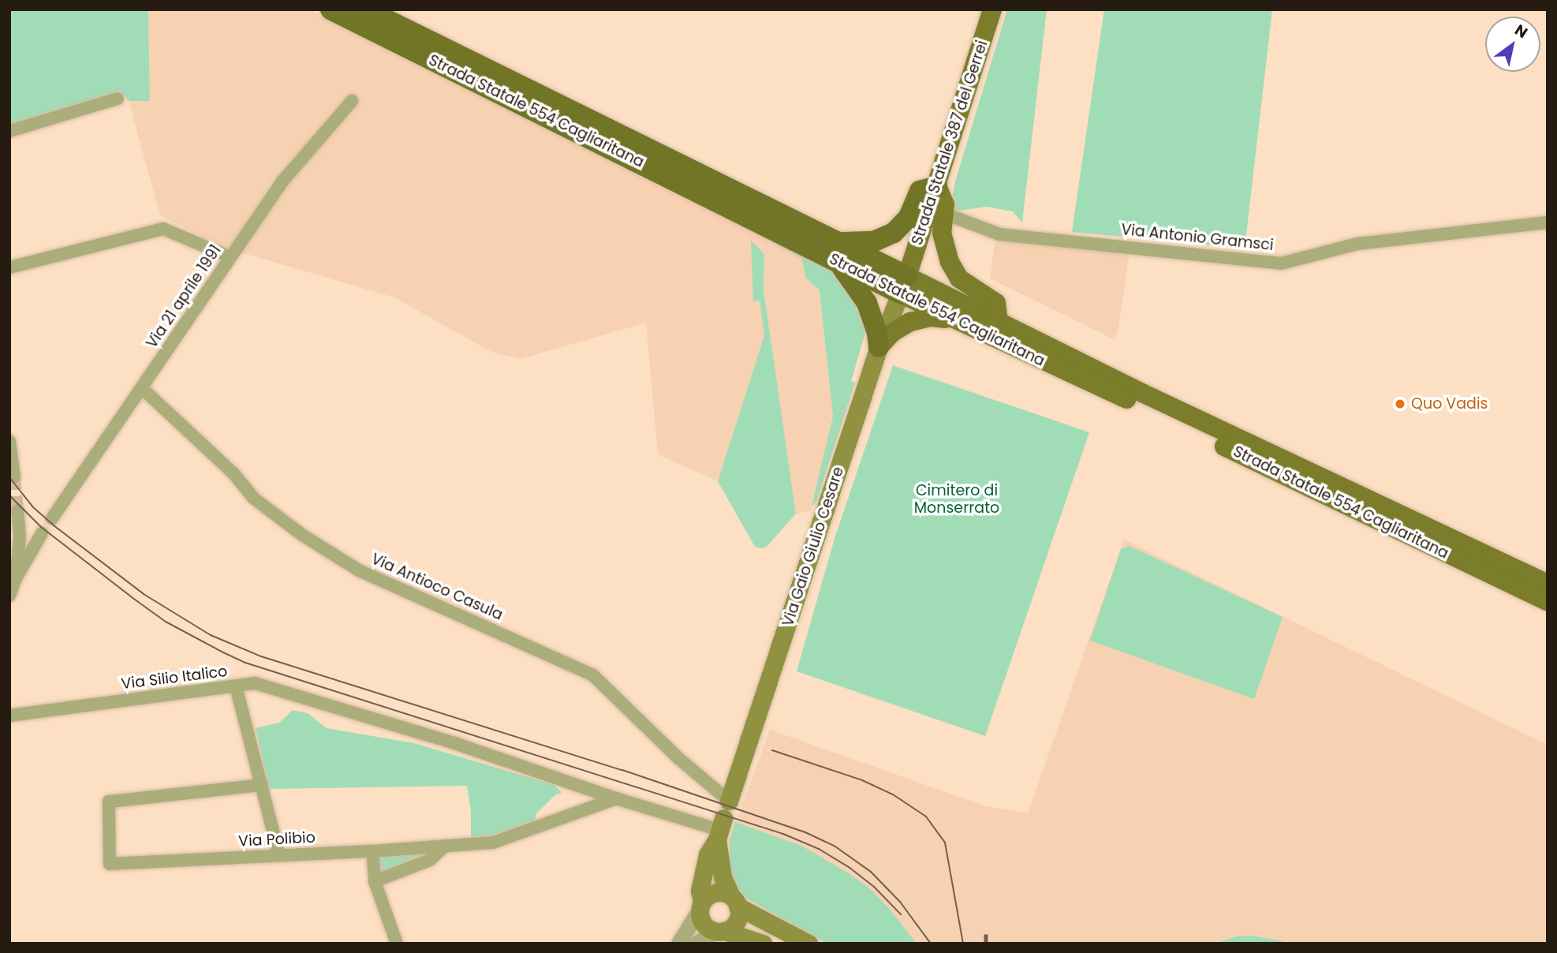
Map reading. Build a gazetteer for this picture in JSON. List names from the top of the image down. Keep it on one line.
{"streets":{"highway":["Strada Statale 554 Cagliaritana"],"main road":["Strada Statale 387 del Gerrei","Via Gaio Giulio Cesare"],"street":["Via Antonio Gramsci","Via 21 aprile 1991","Via Antioco Casula","Via Silio Italico","Via Polibio"]},"crossings":[["Strada Statale 554 Cagliaritana","Strada Statale 387 del Gerrei"],["Strada Statale 554 Cagliaritana","Via Gaio Giulio Cesare"],["Strada Statale 387 del Gerrei","Via Gaio Giulio Cesare"],["Via 21 aprile 1991","Via Antioco Casula"],["Via Gaio Giulio Cesare","Via Antioco Casula"],["Via Silio Italico","Via Polibio"]],"parks":["Cimitero di Monserrato"],"places":["Quo Vadis"],"north":"top right"}
